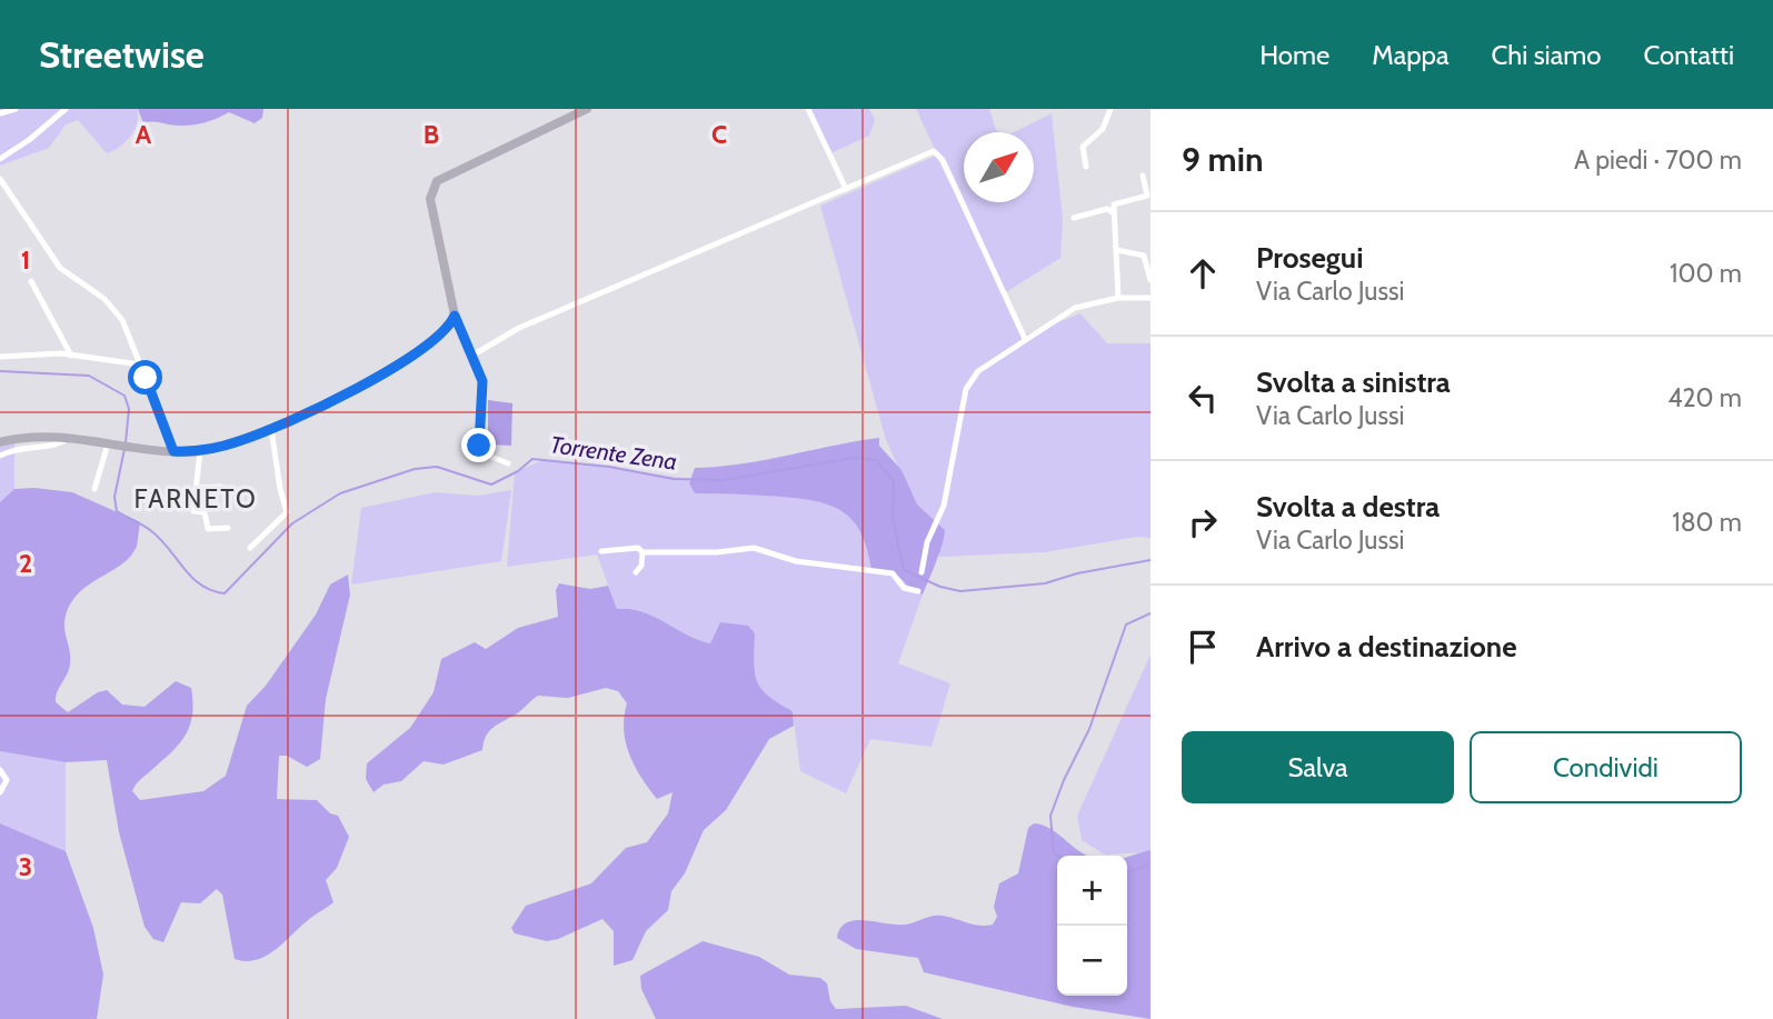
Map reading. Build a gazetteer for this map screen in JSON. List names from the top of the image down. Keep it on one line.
{"districts":["FARNETO"],"water":["Torrente Zena"],"north":"top right","page":{"header":"Streetwise","nav":["Home","Mappa","Chi siamo","Contatti"],"heading":["9 min","A piedi · 700 m"],"list":[["Prosegui","Via Carlo Jussi","100 m"],["Svolta a sinistra","Via Carlo Jussi","420 m"],["Svolta a destra","Via Carlo Jussi","180 m"],"Arrivo a destinazione"],"buttons":["Salva","Condividi"],"map_buttons":["+","−"]},"grid":{"columns":["A","B","C"],"rows":["1","2","3"]}}
